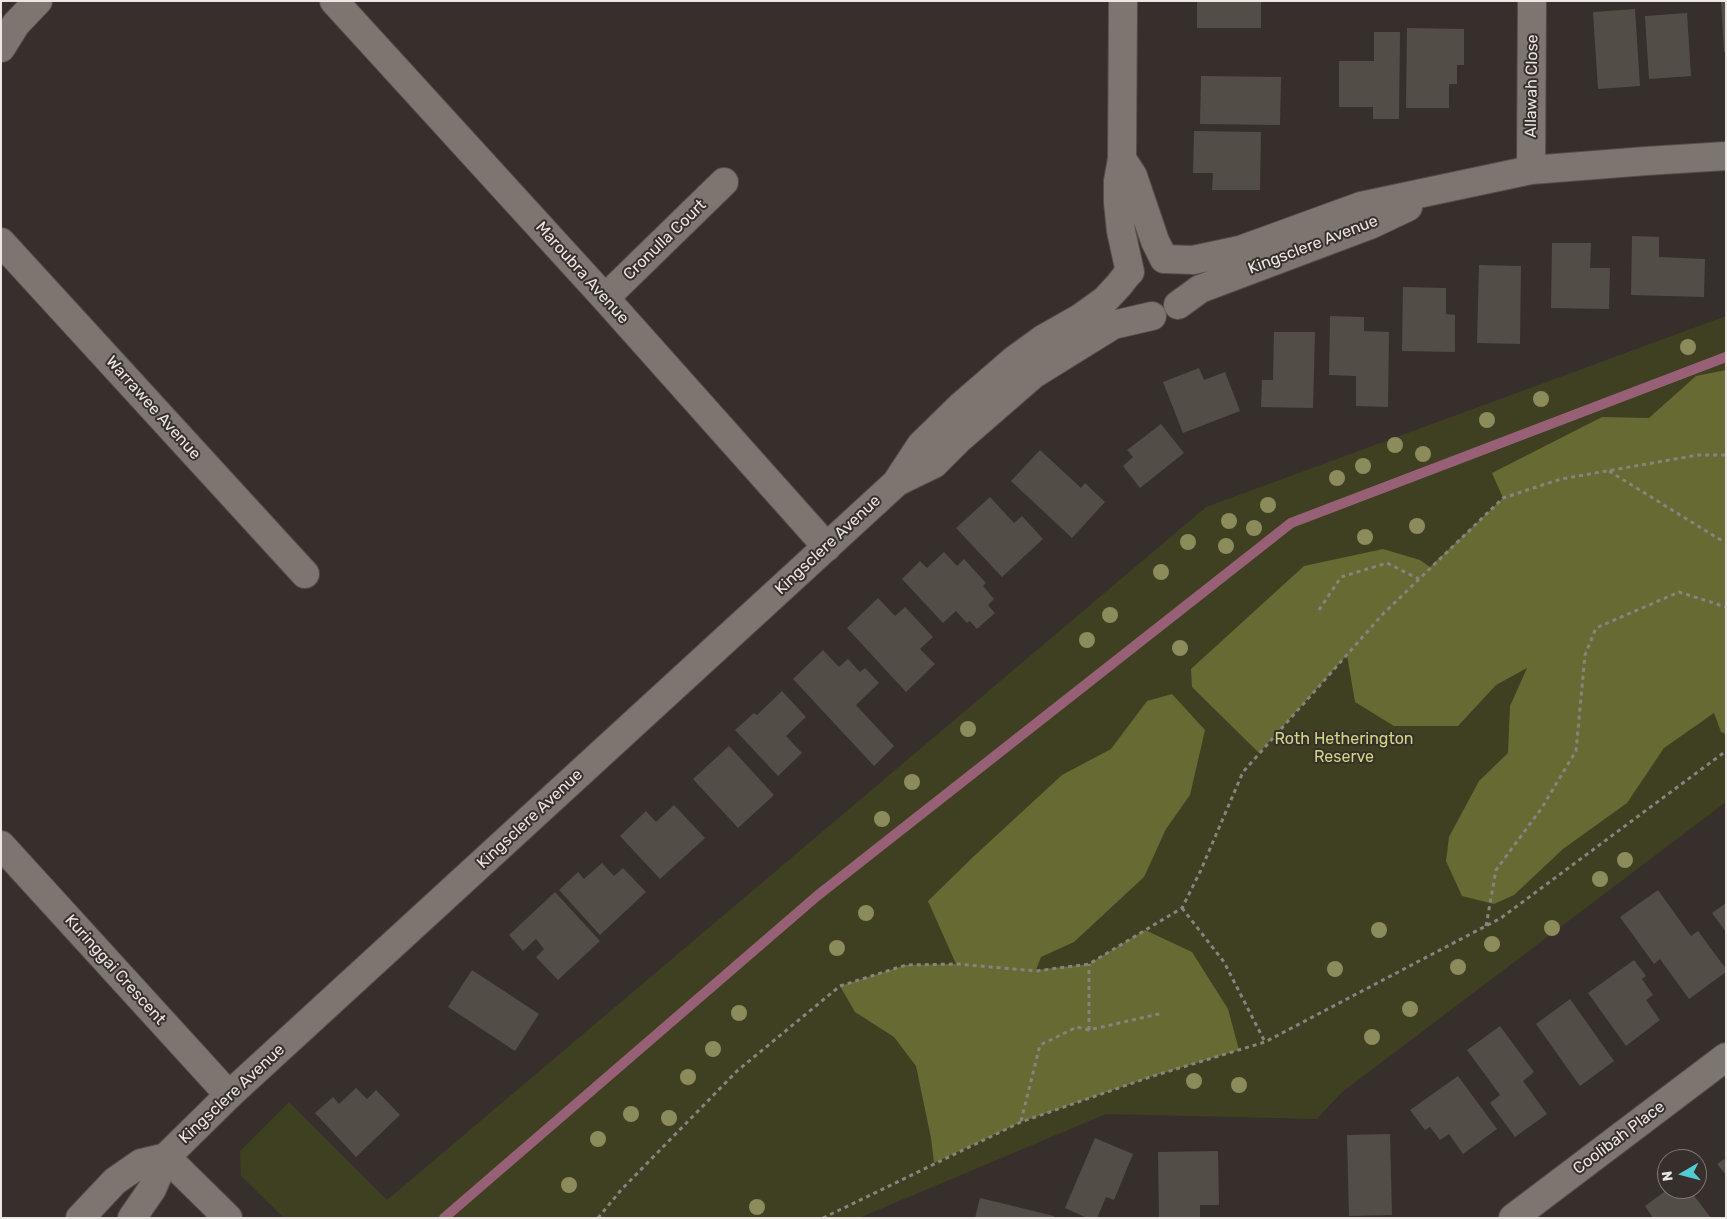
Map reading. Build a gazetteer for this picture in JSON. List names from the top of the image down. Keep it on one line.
{"streets":{"main road":["Allawah Close","Cronulla Court","Kingsclere Avenue","Maroubra Avenue","Warrawee Avenue","Kuringgai Crescent","Coolibah Place"]},"crossings":[["Allawah Close","Kingsclere Avenue"],["Cronulla Court","Maroubra Avenue"],["Kingsclere Avenue","Maroubra Avenue"],["Kingsclere Avenue","Kuringgai Crescent"]],"parks":["Roth Hetherington Reserve"],"north":"left"}
